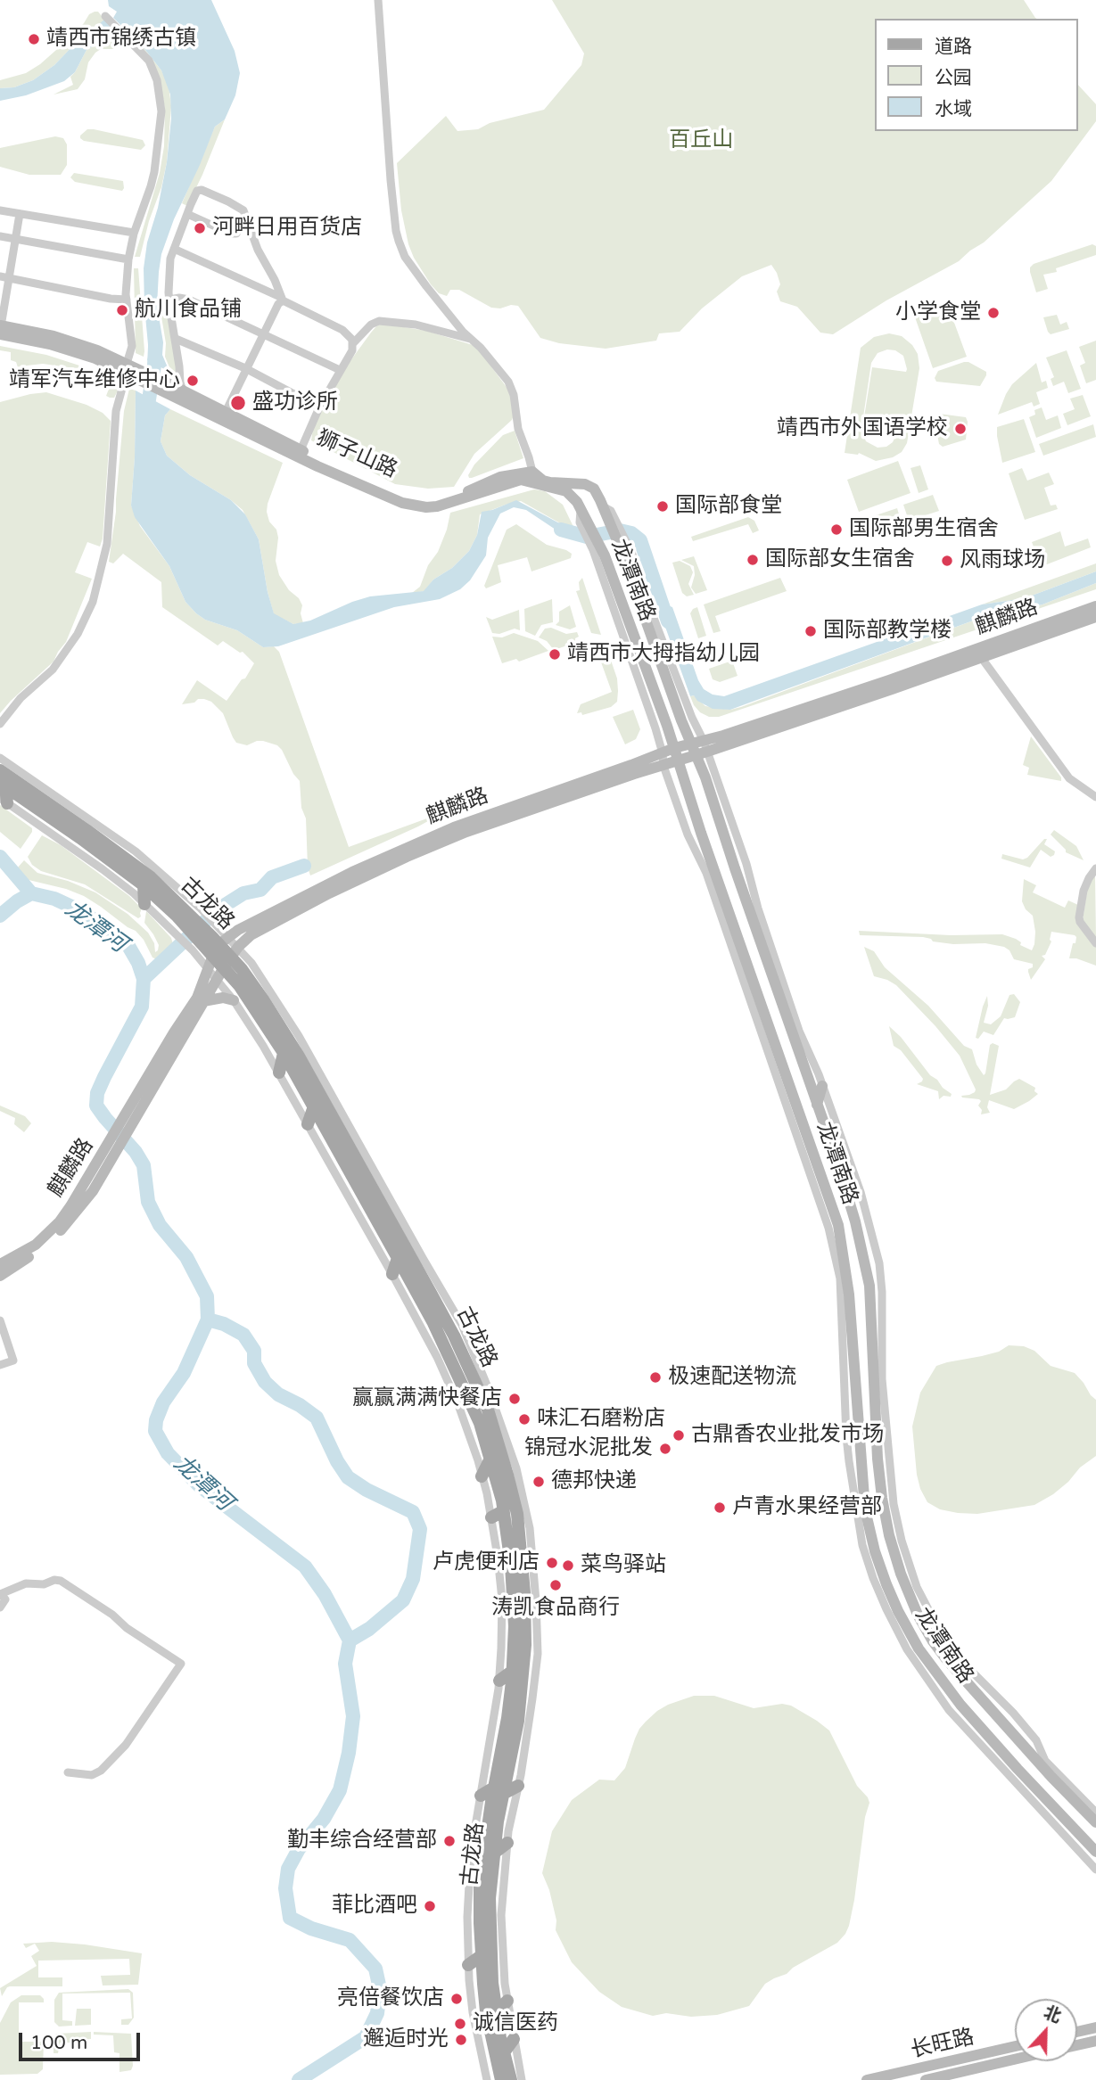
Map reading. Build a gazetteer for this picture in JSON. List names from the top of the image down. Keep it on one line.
{"streets":{"main road":["狮子山路","龙潭南路","麒麟路","古龙路","长旺路"]},"crossings":[["狮子山路","龙潭南路"],["龙潭南路","麒麟路"],["麒麟路","古龙路"]],"water":["龙潭河"],"parks":["百丘山"],"places":["靖西市锦绣古镇","河畔日用百货店","航川食品铺","小学食堂","靖军汽车维修中心","盛功诊所","靖西市外国语学校","国际部食堂","国际部男生宿舍","国际部女生宿舍","风雨球场","国际部教学楼","靖西市大拇指幼儿园","极速配送物流","赢赢满满快餐店","味汇石磨粉店","古鼎香农业批发市场","锦冠水泥批发","德邦快递","卢青水果经营部","卢虎便利店","菜鸟驿站","涛凯食品商行","勤丰综合经营部","菲比酒吧","亮倍餐饮店","诚信医药","邂逅时光"],"legend":["道路","公园","水域"],"scale_bar":"100 m","north":"top"}
